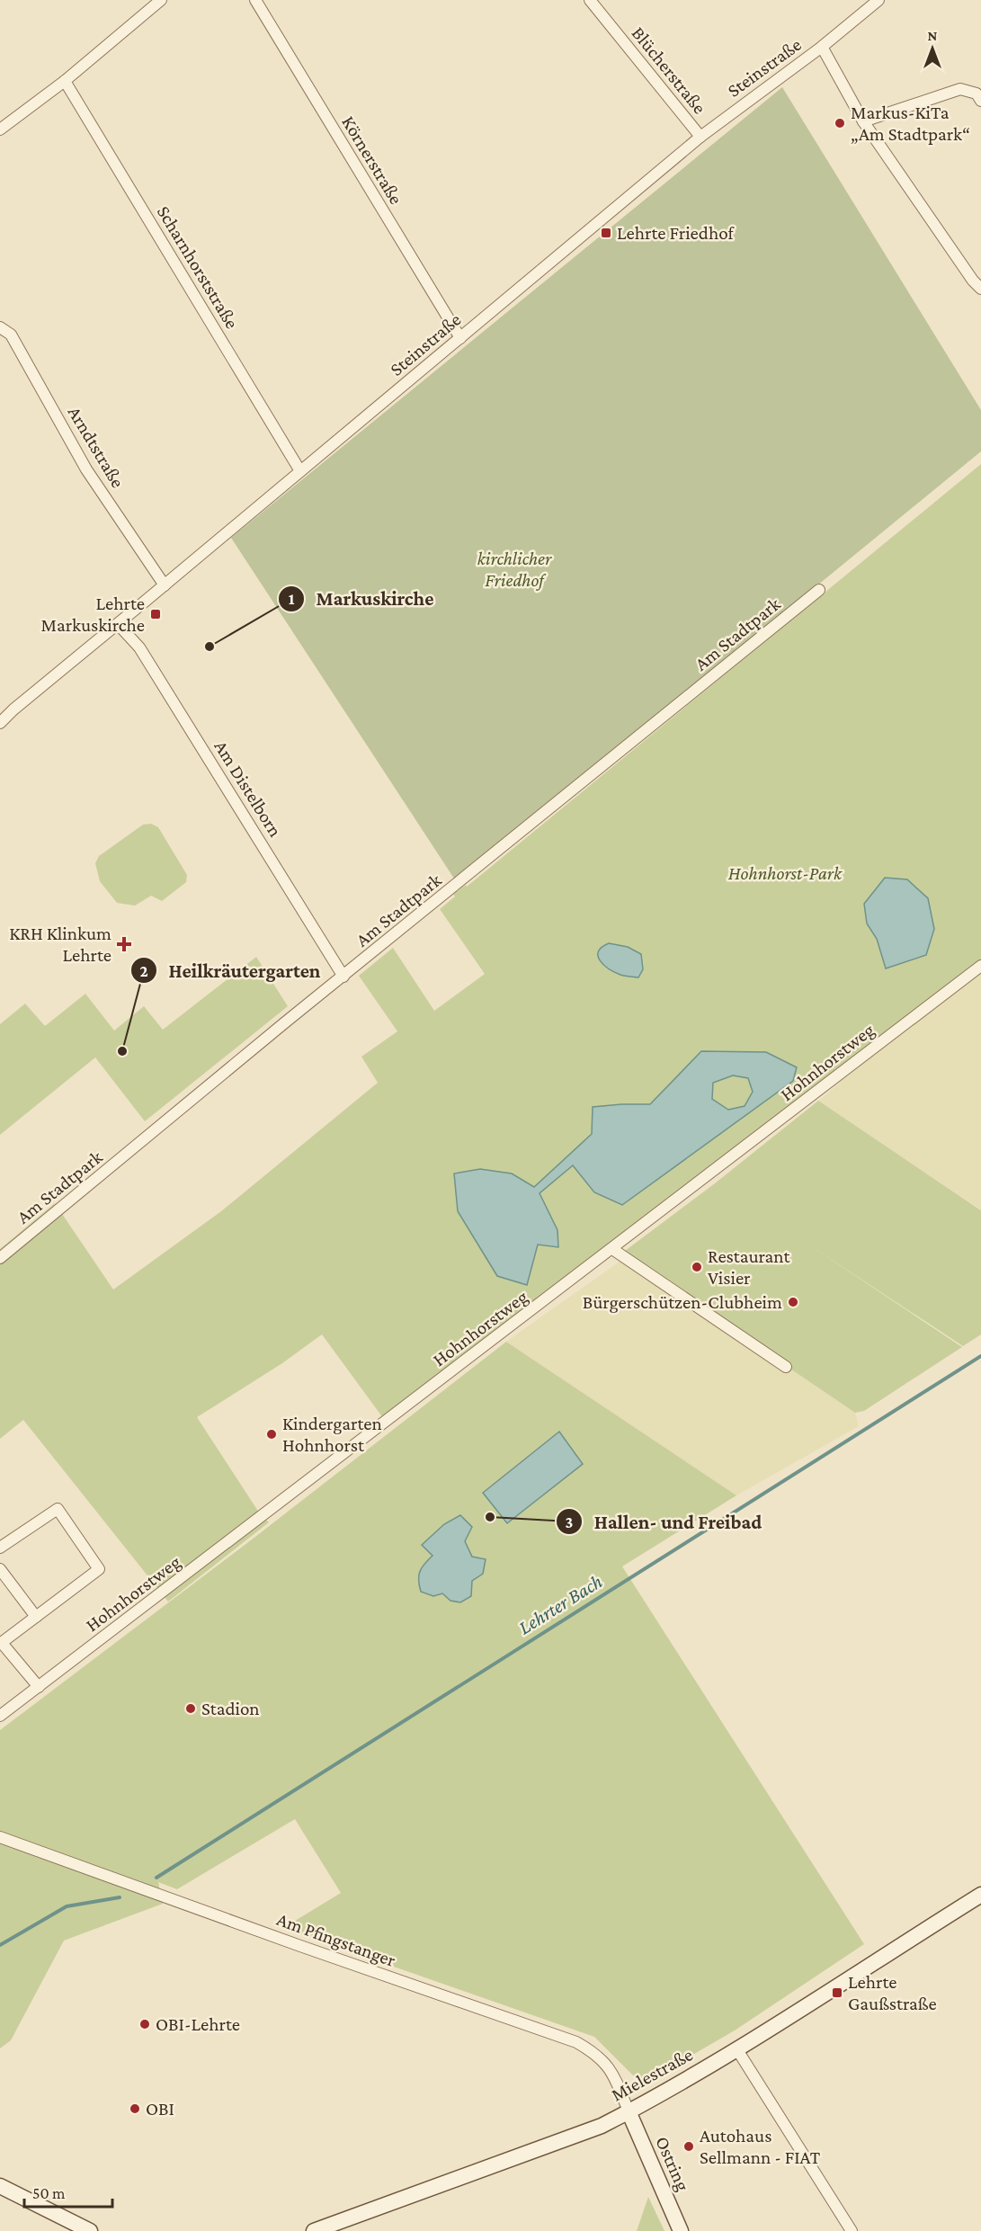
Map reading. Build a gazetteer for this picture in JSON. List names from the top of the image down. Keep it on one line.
{"streets":{"street":["Steinstraße","Blücherstraße","Körnerstraße","Scharnhorststraße","Arndtstraße","Am Stadtpark","Am Distelborn","Hohnhorstweg","Am Pfingstanger","Mielestraße","Ostring"]},"crossings":[["Steinstraße","Blücherstraße"],["Steinstraße","Körnerstraße"],["Steinstraße","Scharnhorststraße"],["Steinstraße","Arndtstraße"],["Steinstraße","Am Distelborn"],["Am Stadtpark","Am Distelborn"],["Am Pfingstanger","Mielestraße"],["Am Pfingstanger","Ostring"],["Mielestraße","Ostring"]],"water":["Lehrter Bach"],"parks":["kirchlicher Friedhof","Hohnhorst-Park"],"places":{"other":["Markus-KiTa „Am Stadtpark“","Markuskirche","Heilkräutergarten","Restaurant Visier","Bürgerschützen-Clubheim","Kindergarten Hohnhorst","Hallen- und Freibad","Stadion","OBI-Lehrte","OBI","Autohaus Sellmann - FIAT"],"transit":["Lehrte Friedhof","Lehrte Markuskirche","Lehrte Gaußstraße"],"health":["KRH Klinkum Lehrte"]},"scale_bar":"50 m","north":"top"}
